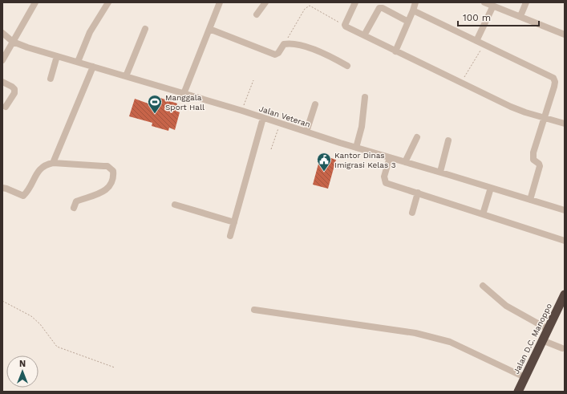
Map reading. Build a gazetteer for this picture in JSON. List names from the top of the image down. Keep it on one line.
{"streets":{"highway":["Jalan D.C. Manoppo"],"street":["Jalan Veteran"]},"places":{"sports":["Manggala Sport Hall"],"public building":["Kantor Dinas Imigrasi Kelas 3"]},"scale_bar":"100 m","north":"top"}
